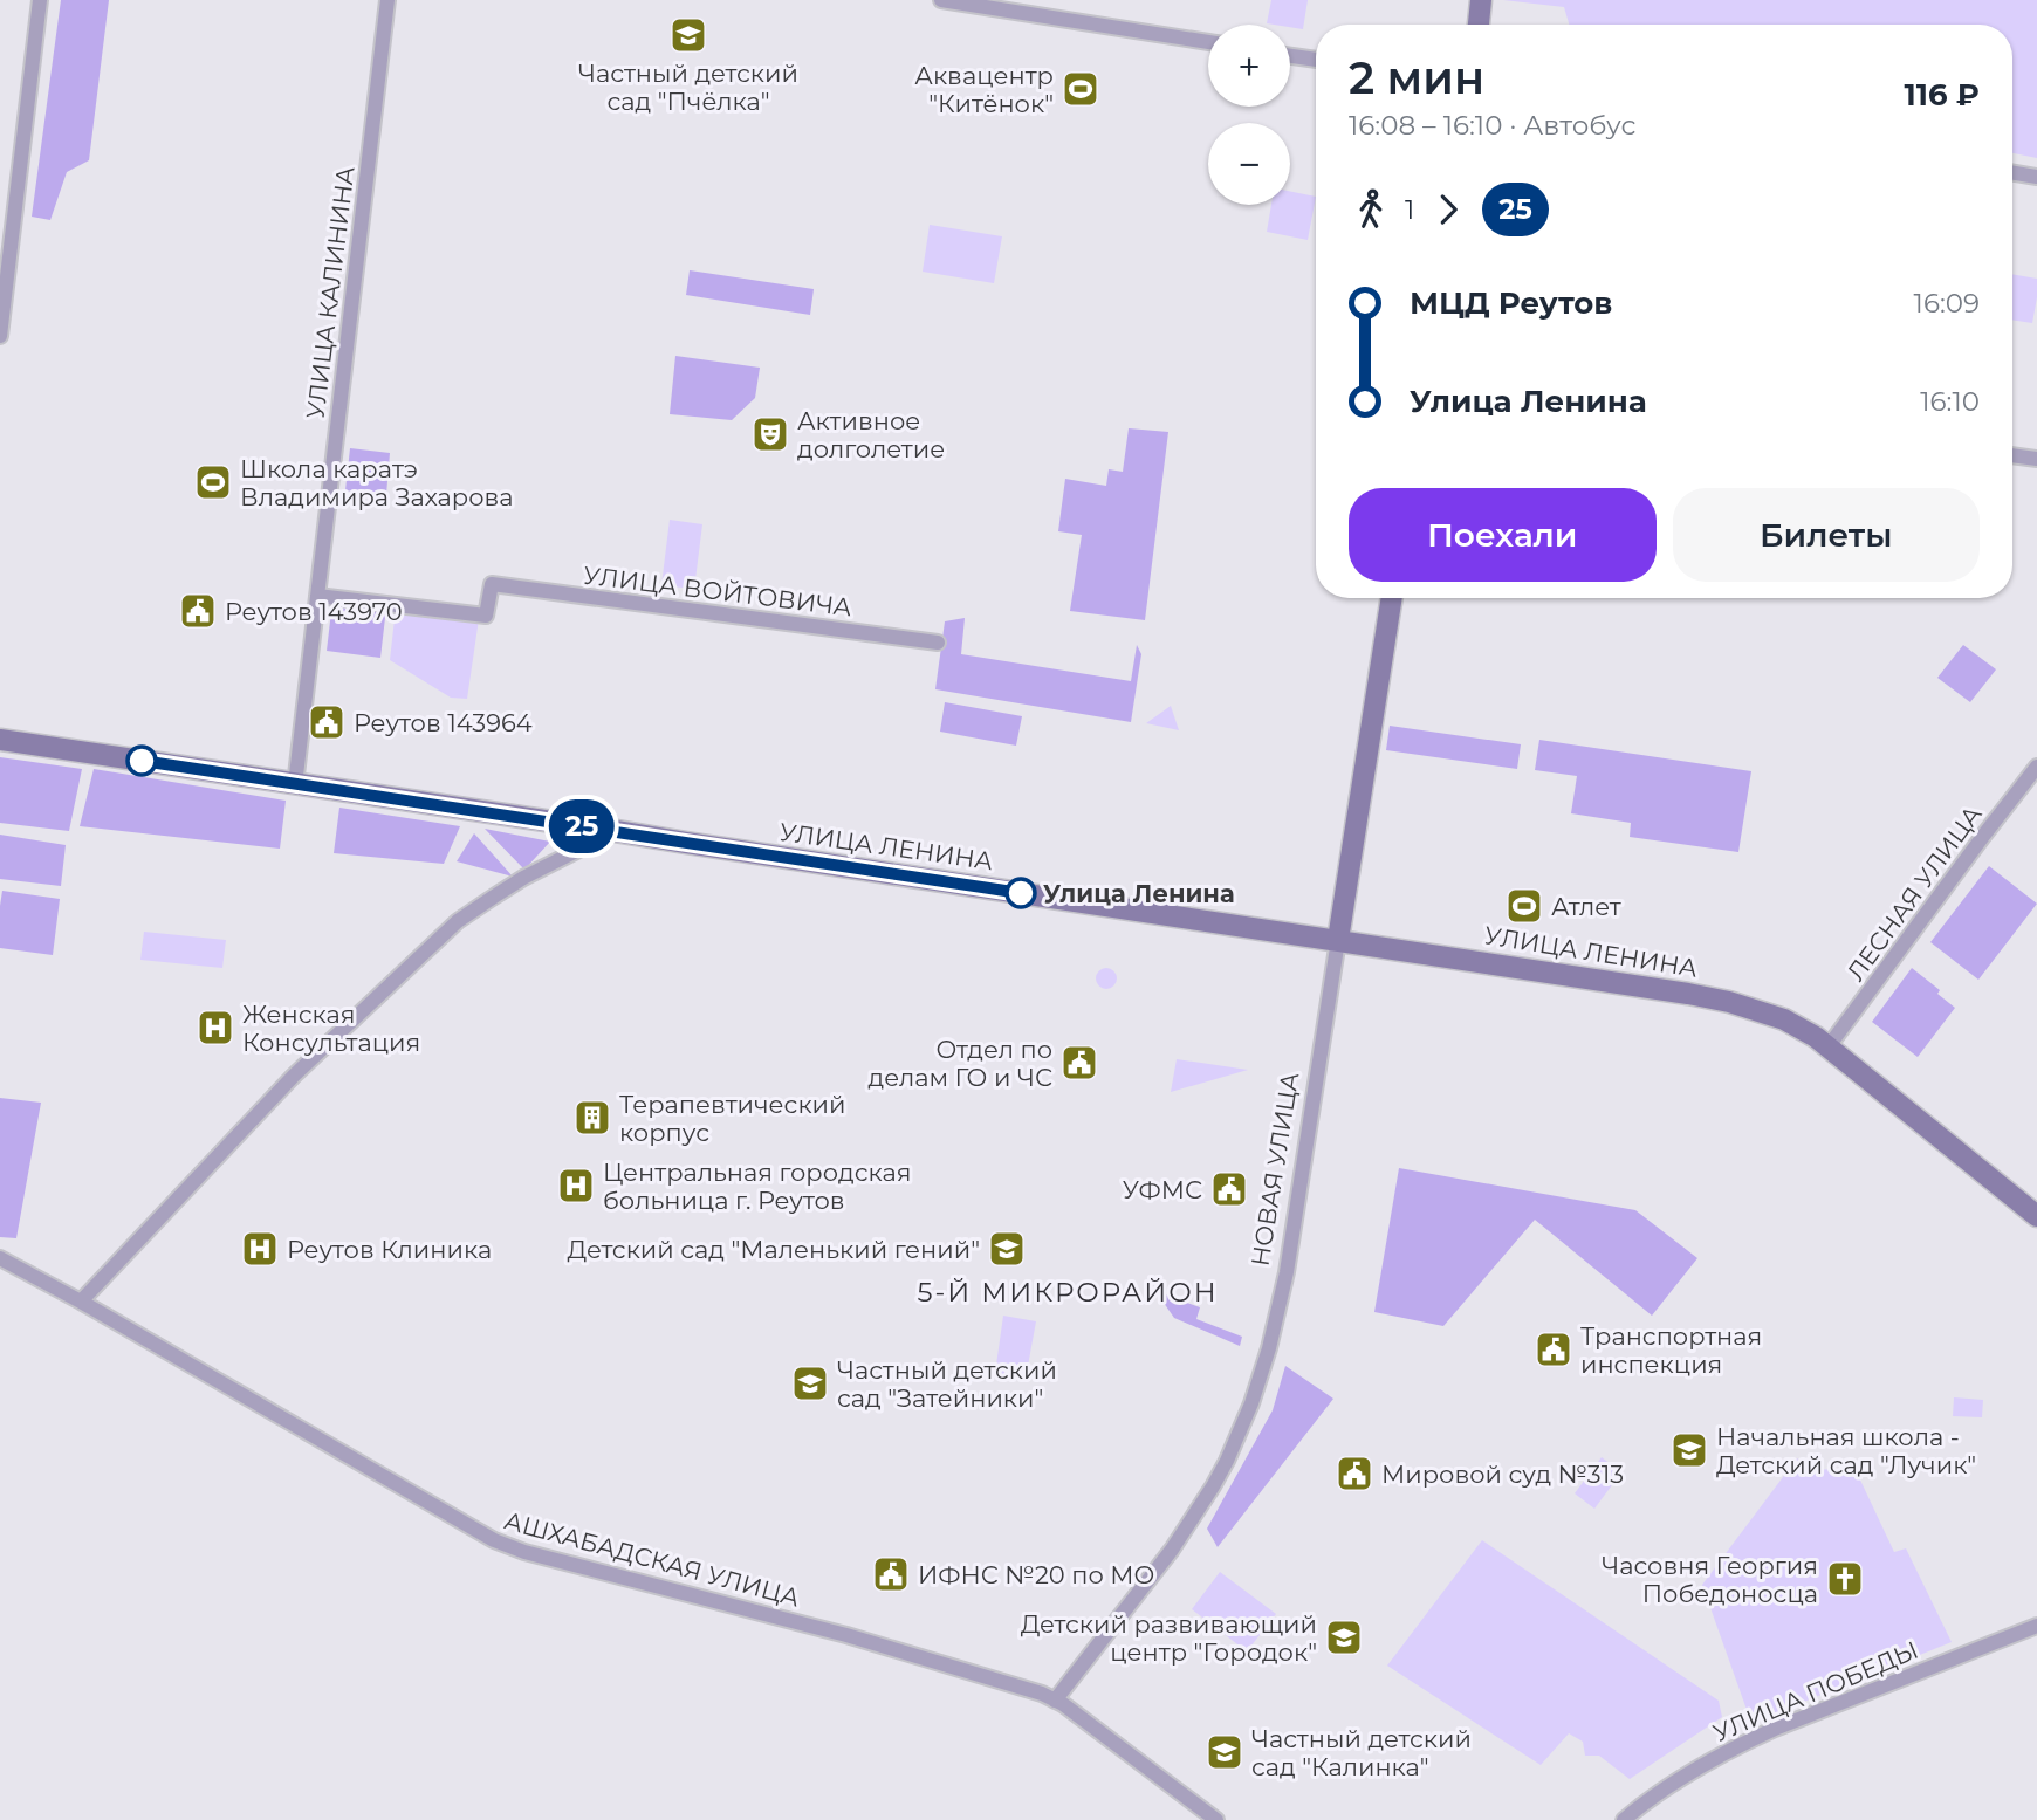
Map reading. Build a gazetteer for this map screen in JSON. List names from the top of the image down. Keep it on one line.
{"streets":{"street":["УЛИЦА КАЛИНИНА","УЛИЦА ВОЙТОВИЧА","УЛИЦА ЛЕНИНА","ЛЕСНАЯ УЛИЦА","НОВАЯ УЛИЦА","АШХАБАДСКАЯ УЛИЦА","УЛИЦА ПОБЕДЫ"]},"crossings":[["УЛИЦА КАЛИНИНА","УЛИЦА ВОЙТОВИЧА"],["УЛИЦА КАЛИНИНА","УЛИЦА ЛЕНИНА"],["УЛИЦА ЛЕНИНА","ЛЕСНАЯ УЛИЦА"],["УЛИЦА ЛЕНИНА","НОВАЯ УЛИЦА"],["НОВАЯ УЛИЦА","АШХАБАДСКАЯ УЛИЦА"]],"districts":["5-Й МИКРОРАЙОН"],"places":{"school or university":["Частный детский сад \"Пчёлка\"","Детский сад \"Маленький гений\"","Частный детский сад \"Затейники\"","Начальная школа - Детский сад \"Лучик\"","Детский развивающий центр \"Городок\"","Частный детский сад \"Калинка\""],"sports":["Аквацентр \"Китёнок\"","Школа каратэ Владимира Захарова","Атлет"],"theatre":["Активное долголетие"],"public building":["Реутов 143970","Реутов 143964","Отдел по делам ГО и ЧС","УФМС","Транспортная инспекция","Мировой суд №313","ИФНС №20 по МО"],"other":["Улица Ленина"],"hospital":["Женская Консультация","Центральная городская больница г. Реутов","Реутов Клиника"],"building":["Терапевтический корпус"],"church":["Часовня Георгия Победоносца"]},"lines":["bus line 25"],"page":{"on_map":"25","map_buttons":["+","−"],"heading":["2 мин","16:08 – 16:10 · Автобус","116 ₽"],"legs":["1","25"],"list":[{"name":"МЦД Реутов","value":"16:09"},{"name":"Улица Ленина","value":"16:10"}],"buttons":["Поехали","Билеты"]}}
